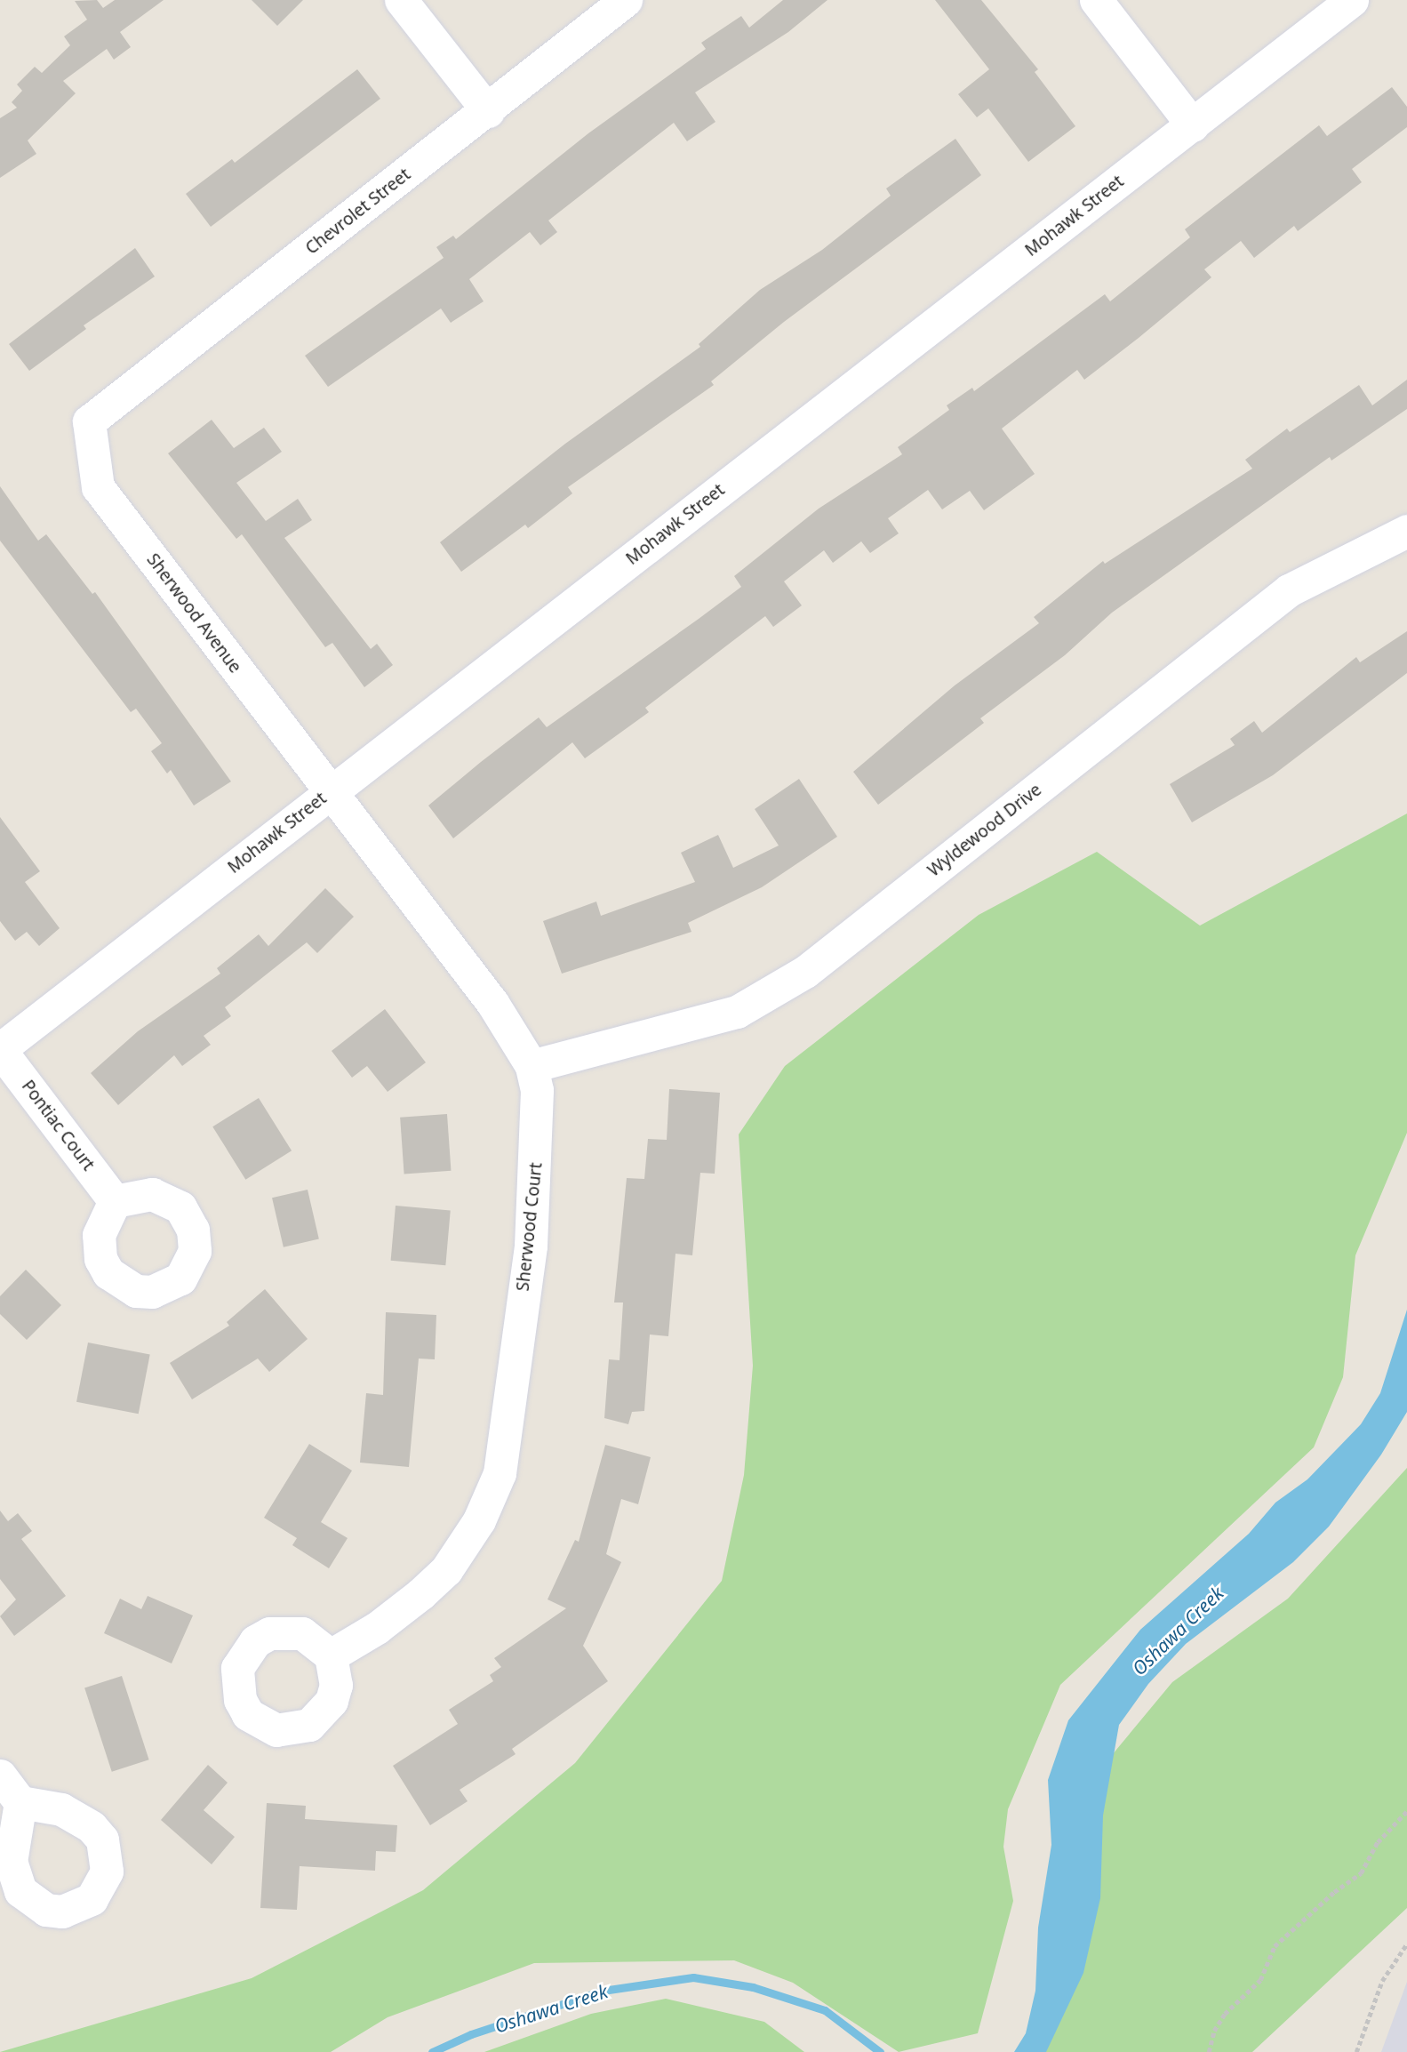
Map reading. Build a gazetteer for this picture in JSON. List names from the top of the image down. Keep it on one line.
{"streets":{"street":["Chevrolet Street","Mohawk Street","Sherwood Avenue","Wyldewood Drive","Pontiac Court","Sherwood Court"]},"crossings":[["Chevrolet Street","Sherwood Avenue"],["Mohawk Street","Sherwood Avenue"],["Mohawk Street","Pontiac Court"],["Mohawk Street","Sherwood Court"],["Sherwood Avenue","Sherwood Court"],["Wyldewood Drive","Sherwood Court"]],"water":["Oshawa Creek"]}
